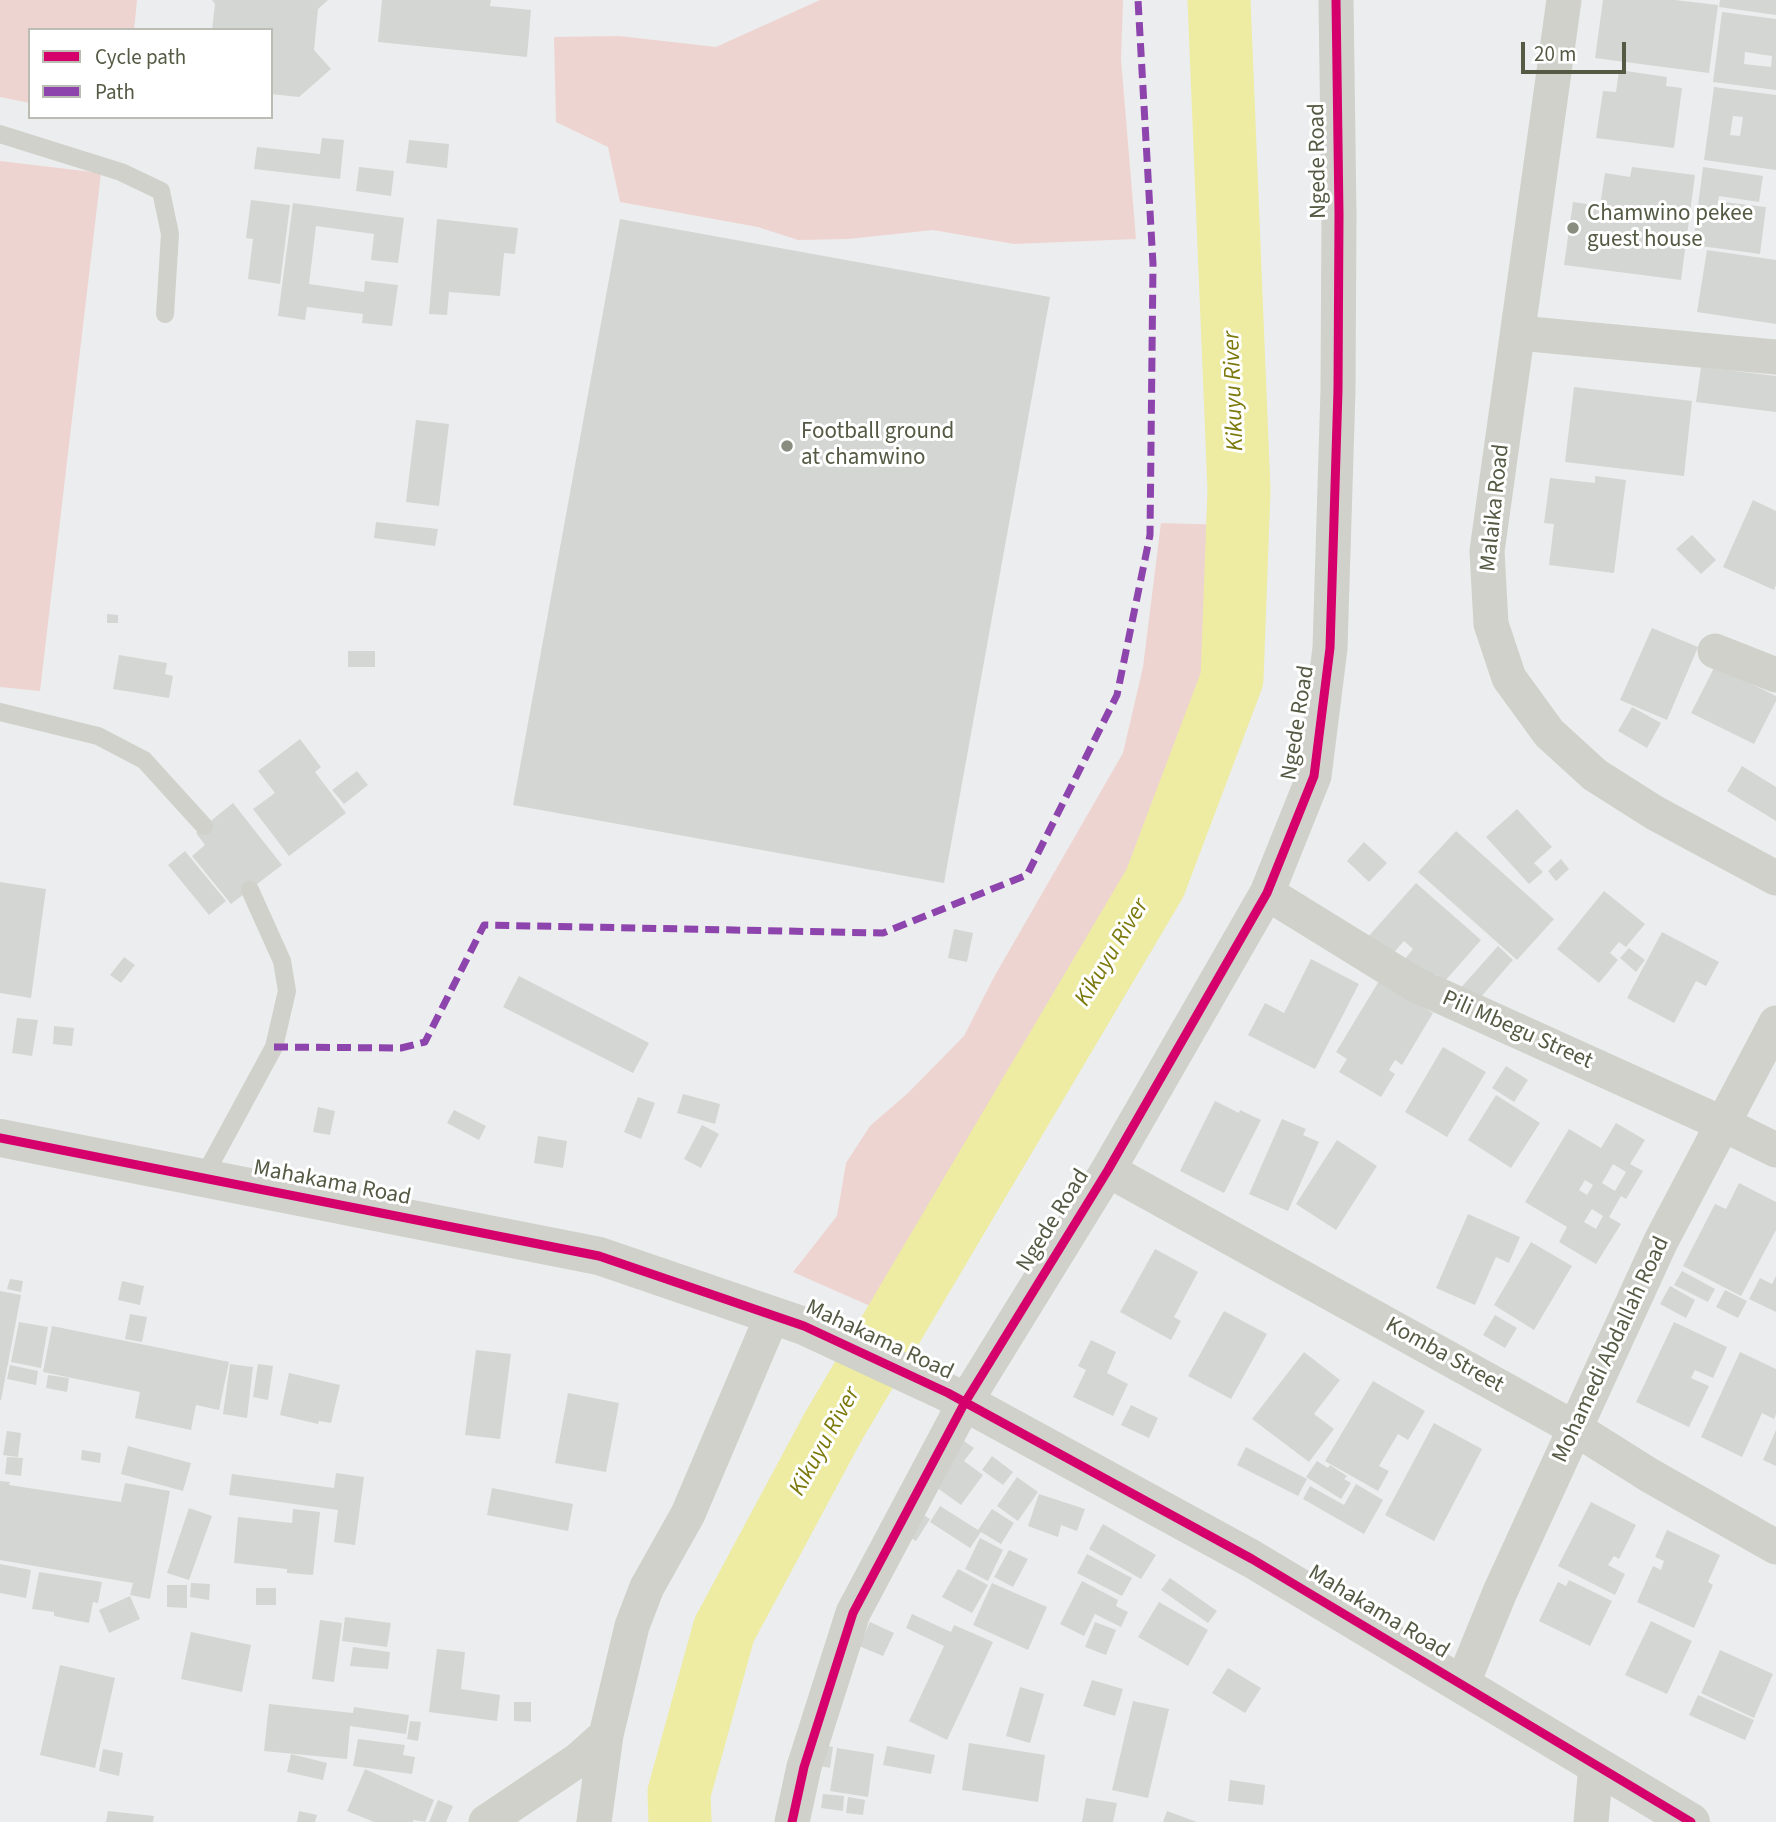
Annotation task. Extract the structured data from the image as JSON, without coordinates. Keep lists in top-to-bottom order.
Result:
{
  "streets": {
    "street": [
      "Ngede Road",
      "Malaika Road",
      "Pili Mbegu Street",
      "Mahakama Road",
      "Mohamedi Abdallah Road",
      "Komba Street"
    ]
  },
  "crossings": [
    ["Ngede Road", "Pili Mbegu Street"],
    ["Ngede Road", "Mahakama Road"],
    ["Ngede Road", "Komba Street"],
    ["Pili Mbegu Street", "Mohamedi Abdallah Road"],
    ["Mahakama Road", "Mohamedi Abdallah Road"],
    ["Mohamedi Abdallah Road", "Komba Street"]
  ],
  "water": ["Kikuyu River"],
  "places": ["Chamwino pekee guest house", "Football ground at chamwino"],
  "legend": ["Cycle path", "Path"],
  "scale_bar": "20 m"
}
